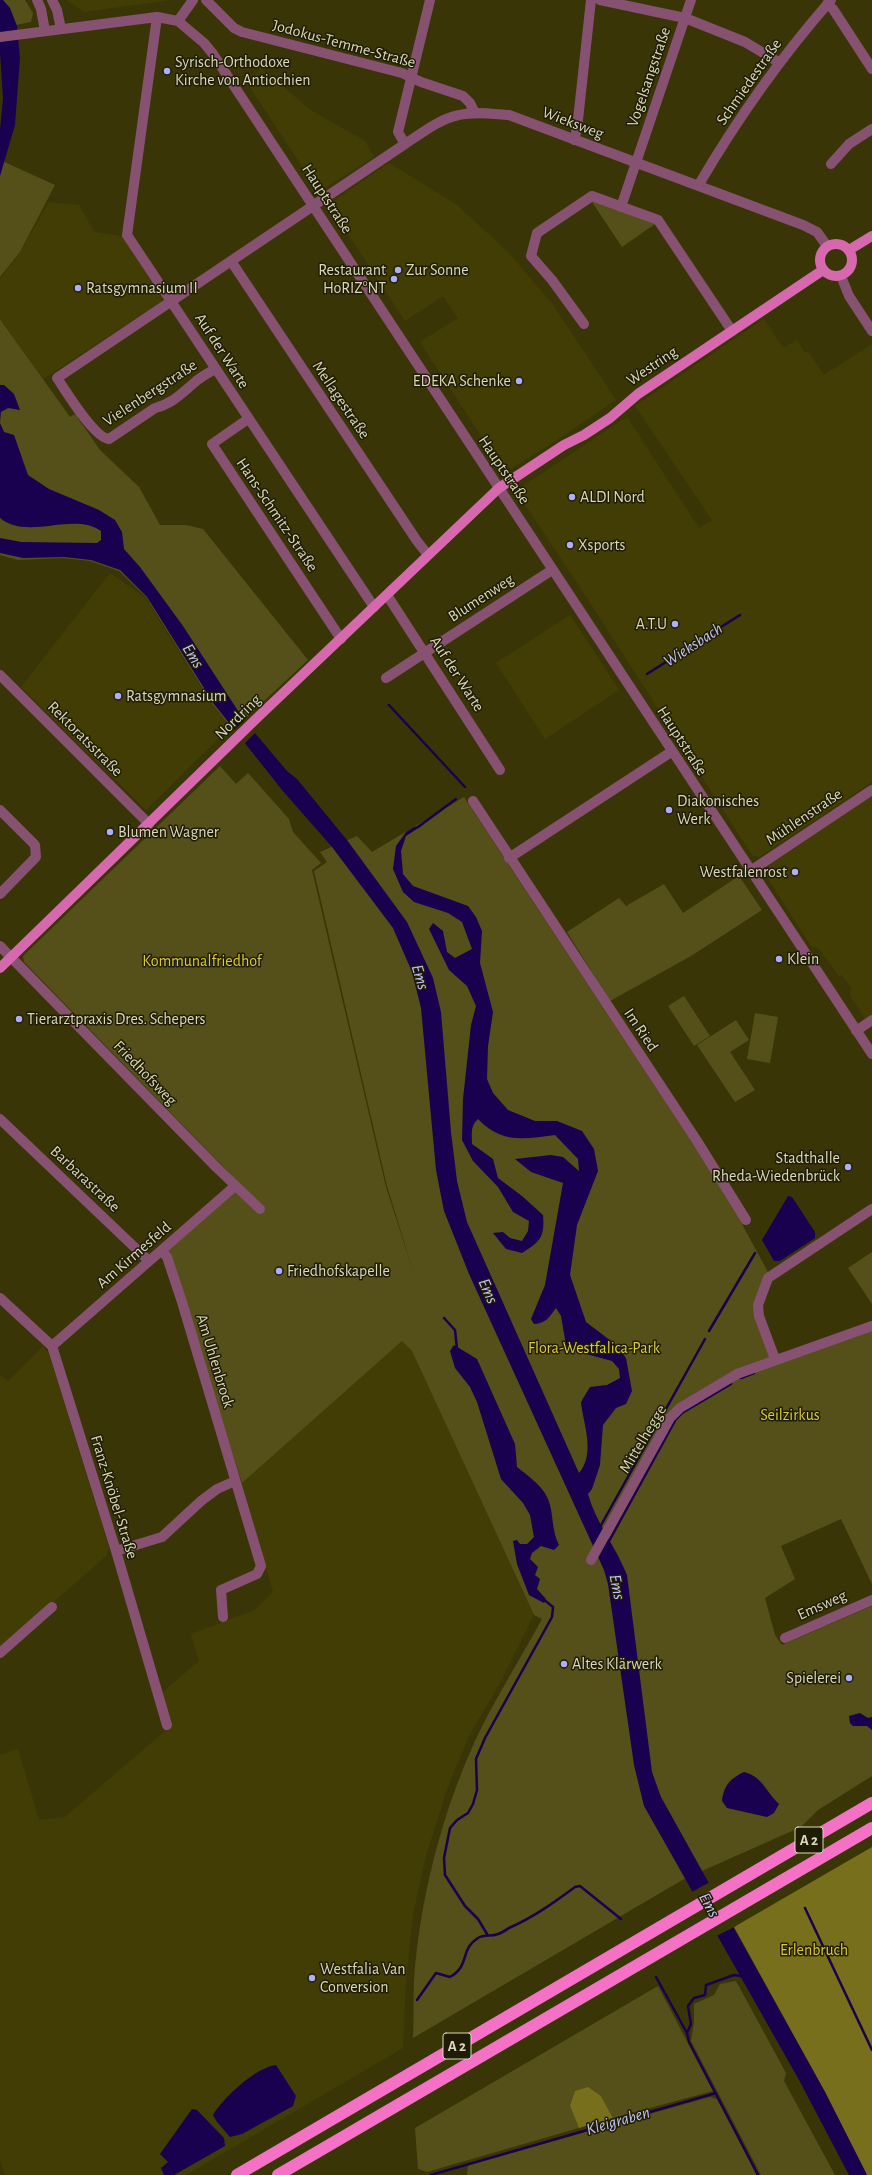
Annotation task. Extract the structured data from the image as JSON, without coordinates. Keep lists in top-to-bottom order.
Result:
{
  "streets": {
    "highway": ["A 2"],
    "main road": ["Westring", "Nordring"],
    "street": [
      "Jodokus-Temme-Straße",
      "Vogelsangstraße",
      "Schmiedestraße",
      "Wieksweg",
      "Hauptstraße",
      "Auf der Warte",
      "Vielenbergstraße",
      "Mellagestraße",
      "Hans-Schmitz-Straße",
      "Blumenweg",
      "Rektoratsstraße",
      "Mühlenstraße",
      "Im Ried",
      "Friedhofsweg",
      "Barbarastraße",
      "Am Kirmesfeld",
      "Am Uhlenbrock",
      "Mittelhegge",
      "Franz-Knöbel-Straße",
      "Emsweg"
    ]
  },
  "crossings": [
    ["Jodokus-Temme-Straße", "Wieksweg"],
    ["Vogelsangstraße", "Wieksweg"],
    ["Schmiedestraße", "Wieksweg"],
    ["Wieksweg", "Hauptstraße"],
    ["Wieksweg", "Auf der Warte"],
    ["Wieksweg", "Westring"],
    ["Wieksweg", "Vielenbergstraße"],
    ["Wieksweg", "Mellagestraße"],
    ["Hauptstraße", "Auf der Warte"],
    ["Hauptstraße", "Westring"],
    ["Hauptstraße", "Blumenweg"],
    ["Hauptstraße", "Nordring"],
    ["Hauptstraße", "Mühlenstraße"],
    ["Auf der Warte", "Vielenbergstraße"],
    ["Auf der Warte", "Hans-Schmitz-Straße"],
    ["Auf der Warte", "Blumenweg"],
    ["Auf der Warte", "Nordring"],
    ["Westring", "Nordring"],
    ["Mellagestraße", "Nordring"],
    ["Hans-Schmitz-Straße", "Nordring"],
    ["Nordring", "Rektoratsstraße"],
    ["Nordring", "Friedhofsweg"],
    ["Friedhofsweg", "Am Kirmesfeld"],
    ["Barbarastraße", "Am Kirmesfeld"],
    ["Am Kirmesfeld", "Am Uhlenbrock"],
    ["Am Kirmesfeld", "Franz-Knöbel-Straße"]
  ],
  "water": ["Wieksbach", "Ems", "Kleigraben"],
  "parks": [
    "Kommunalfriedhof",
    "Flora-Westfalica-Park",
    "Seilzirkus",
    "Erlenbruch"
  ],
  "places": [
    "Syrisch-Orthodoxe Kirche von Antiochien",
    "Zur Sonne",
    "Restaurant HoRIZ°NT",
    "Ratsgymnasium II",
    "EDEKA Schenke",
    "ALDI Nord",
    "Xsports",
    "A.T.U",
    "Ratsgymnasium",
    "Diakonisches Werk",
    "Blumen Wagner",
    "Westfalenrost",
    "Klein",
    "Tierarztpraxis Dres. Schepers",
    "Stadthalle Rheda-Wiedenbrück",
    "Friedhofskapelle",
    "Altes Klärwerk",
    "Spielerei",
    "Westfalia Van Conversion"
  ]
}
